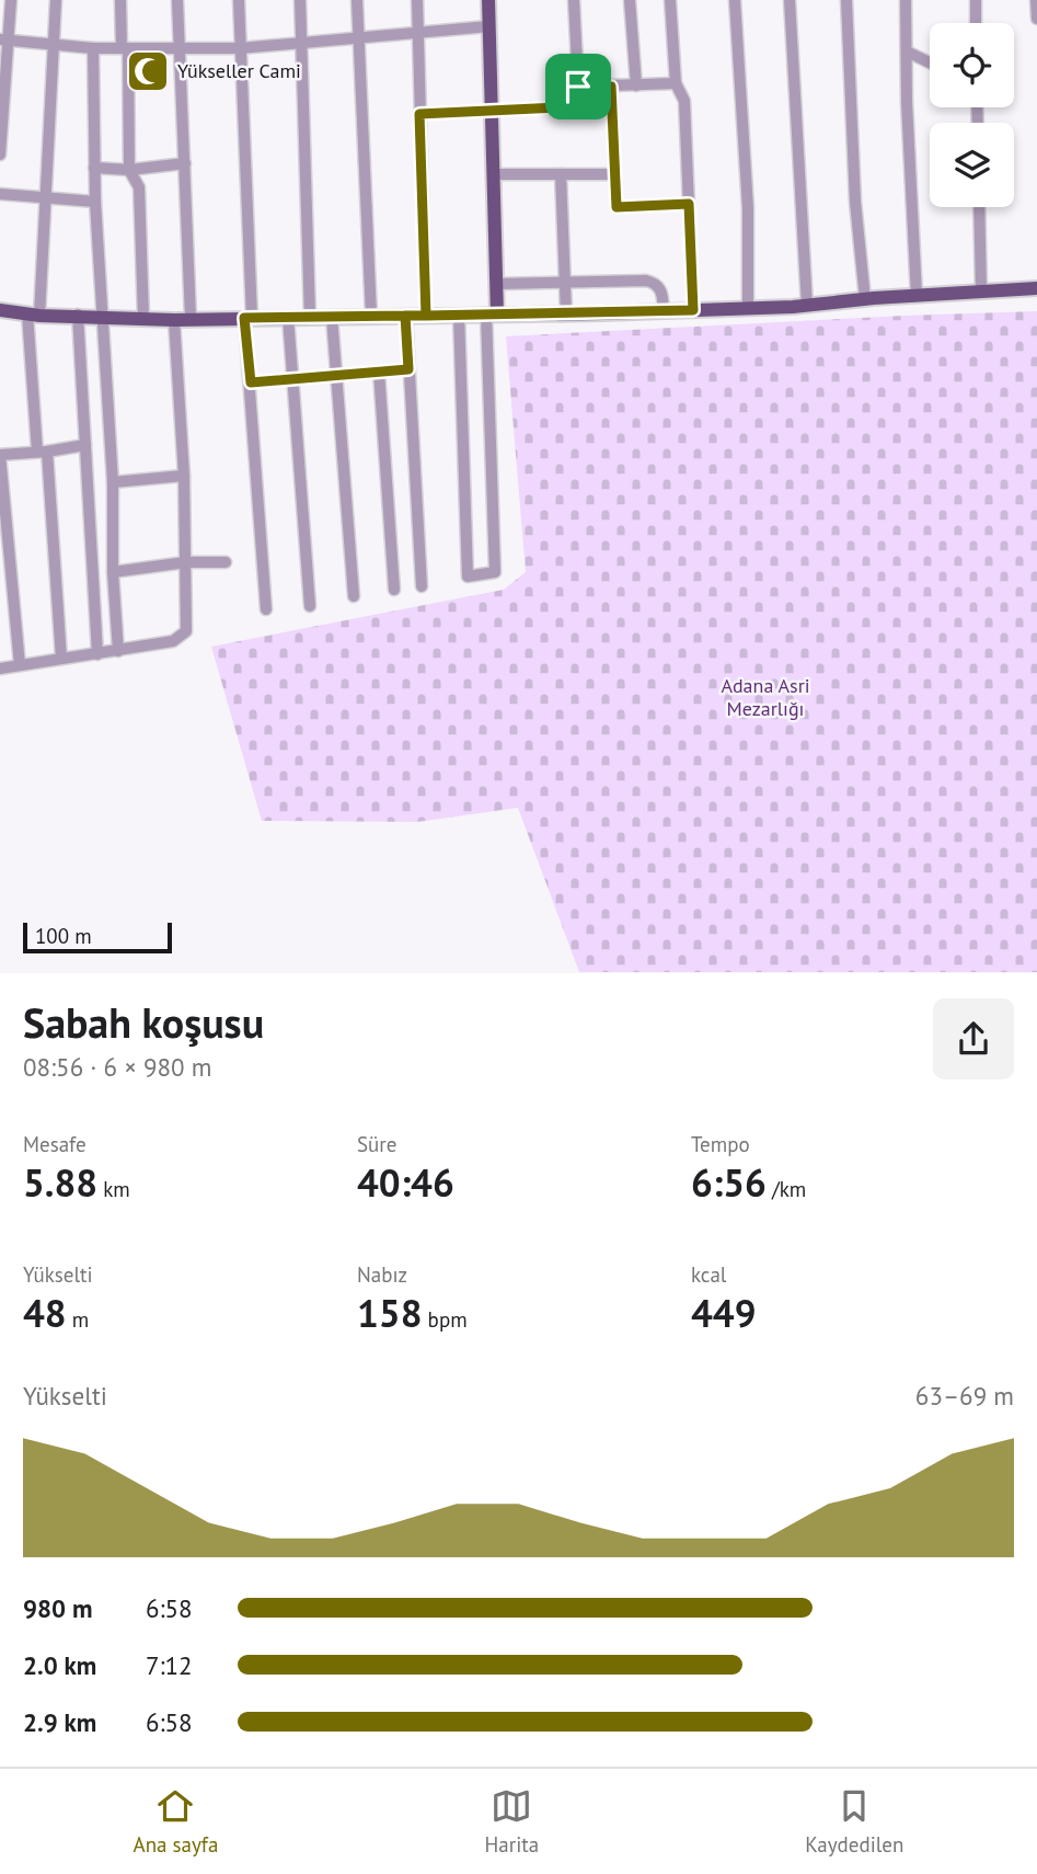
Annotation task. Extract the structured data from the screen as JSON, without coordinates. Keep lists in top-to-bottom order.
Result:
{
  "parks": ["Adana Asri Mezarlığı"],
  "places": {
    "mosque": ["Yükseller Cami"]
  },
  "scale_bar": "100 m",
  "page": {
    "scale": "100 m",
    "heading": ["Sabah koşusu", "08:56 · 6 × 980 m"],
    "stats": [
      ["Mesafe", "5.88 km"],
      ["Süre", "40:46"],
      ["Tempo", "6:56 /km"],
      ["Yükselti", "48 m"],
      ["Nabız", "158 bpm"],
      ["kcal", "449"]
    ],
    "chart": ["Yükselti", "63–69 m"],
    "list": [
      {
        "name": "980 m",
        "note": "6:58"
      },
      {
        "name": "2.0 km",
        "note": "7:12"
      },
      {
        "name": "2.9 km",
        "note": "6:58"
      }
    ],
    "tabs": ["Ana sayfa", "Harita", "Kaydedilen"]
  }
}
